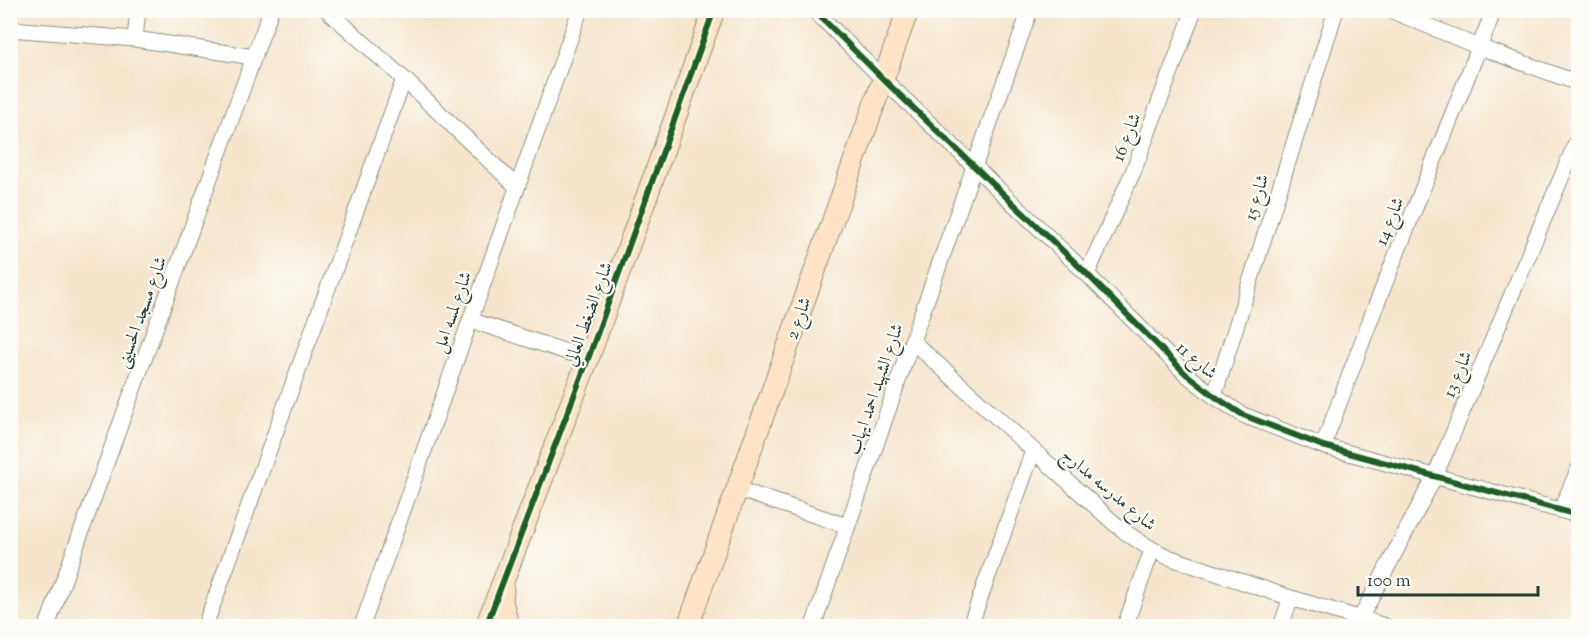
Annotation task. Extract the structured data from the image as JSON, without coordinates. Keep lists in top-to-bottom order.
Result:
{
  "streets": {
    "street": [
      "شارع 16",
      "شارع 15",
      "شارع 14",
      "شارع مسجد الحسينى",
      "شارع لمسه امل",
      "شارع الضغط العالي",
      "شارع 2",
      "شارع 11",
      "شارع 13",
      "شارع الشهيد احمد ايهاب",
      "شارع مدرسه مدارج"
    ]
  },
  "crossings": [
    ["شارع 16", "شارع 11"],
    ["شارع 15", "شارع 11"],
    ["شارع 14", "شارع 11"],
    ["شارع 2", "شارع 11"],
    ["شارع 11", "شارع 13"],
    ["شارع 11", "شارع الشهيد احمد ايهاب"],
    ["شارع 13", "شارع مدرسه مدارج"],
    ["شارع الشهيد احمد ايهاب", "شارع مدرسه مدارج"]
  ],
  "scale_bar": "100 m"
}
